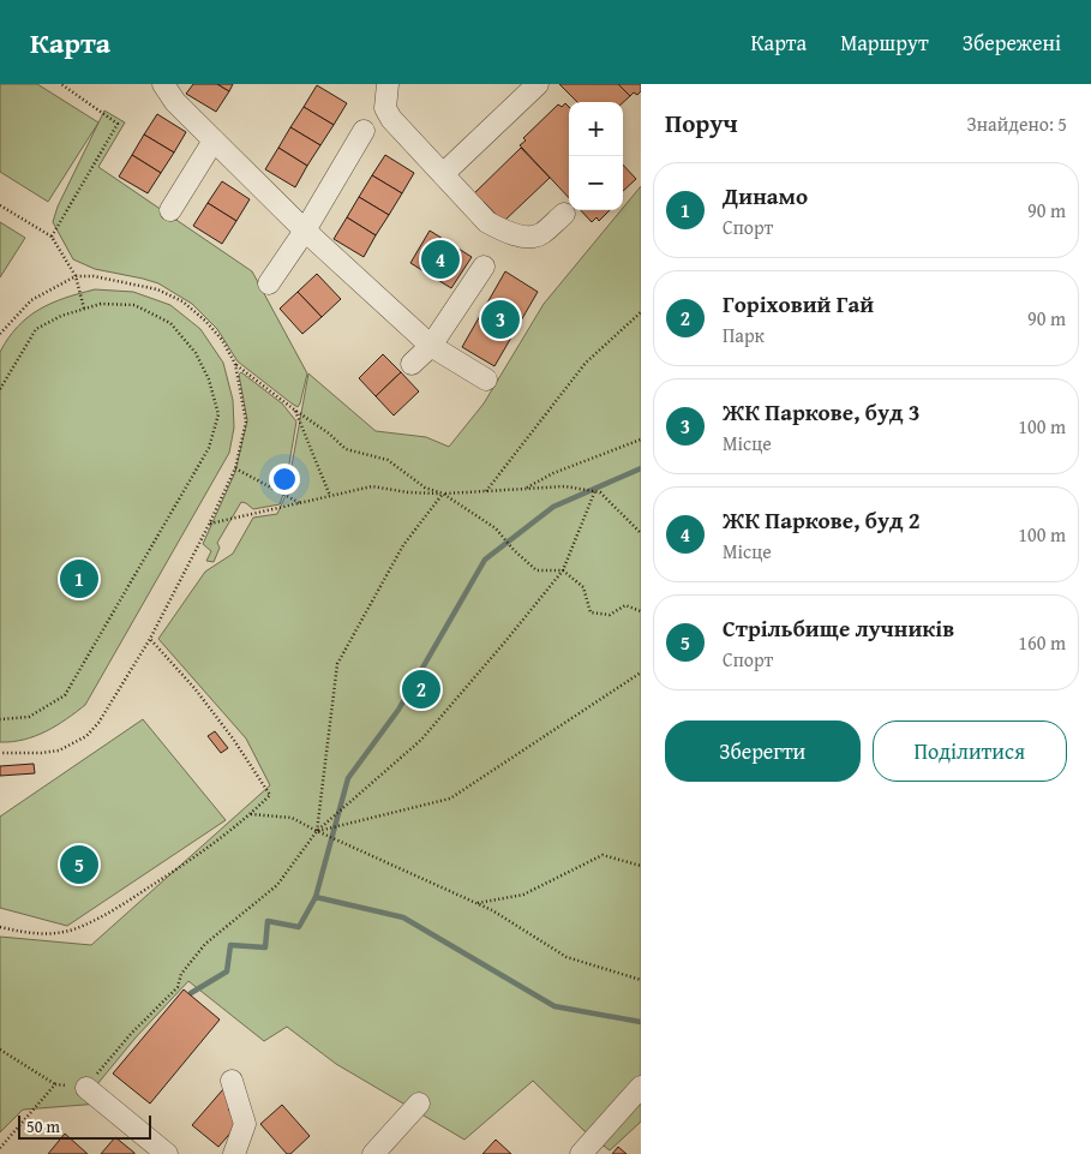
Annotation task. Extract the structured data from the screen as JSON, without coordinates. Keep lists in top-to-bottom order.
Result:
{
  "scale_bar": "50 m",
  "page": {
    "header": "Карта",
    "nav": ["Карта", "Маршрут", "Збережені"],
    "heading": ["Поруч", "Знайдено: 5"],
    "map_buttons": ["+", "−"],
    "list": [
      {
        "mark": "1",
        "name": "Динамо",
        "note": "Спорт",
        "value": "90 m"
      },
      {
        "mark": "2",
        "name": "Горіховий Гай",
        "note": "Парк",
        "value": "90 m"
      },
      {
        "mark": "3",
        "name": "ЖК Паркове, буд 3",
        "note": "Місце",
        "value": "100 m"
      },
      {
        "mark": "4",
        "name": "ЖК Паркове, буд 2",
        "note": "Місце",
        "value": "100 m"
      },
      {
        "mark": "5",
        "name": "Стрільбище лучників",
        "note": "Спорт",
        "value": "160 m"
      }
    ],
    "pins": [
      "4",
      "3",
      "1",
      "2",
      "5"
    ],
    "buttons": ["Зберегти", "Поділитися"],
    "scale": "50 m"
  }
}
